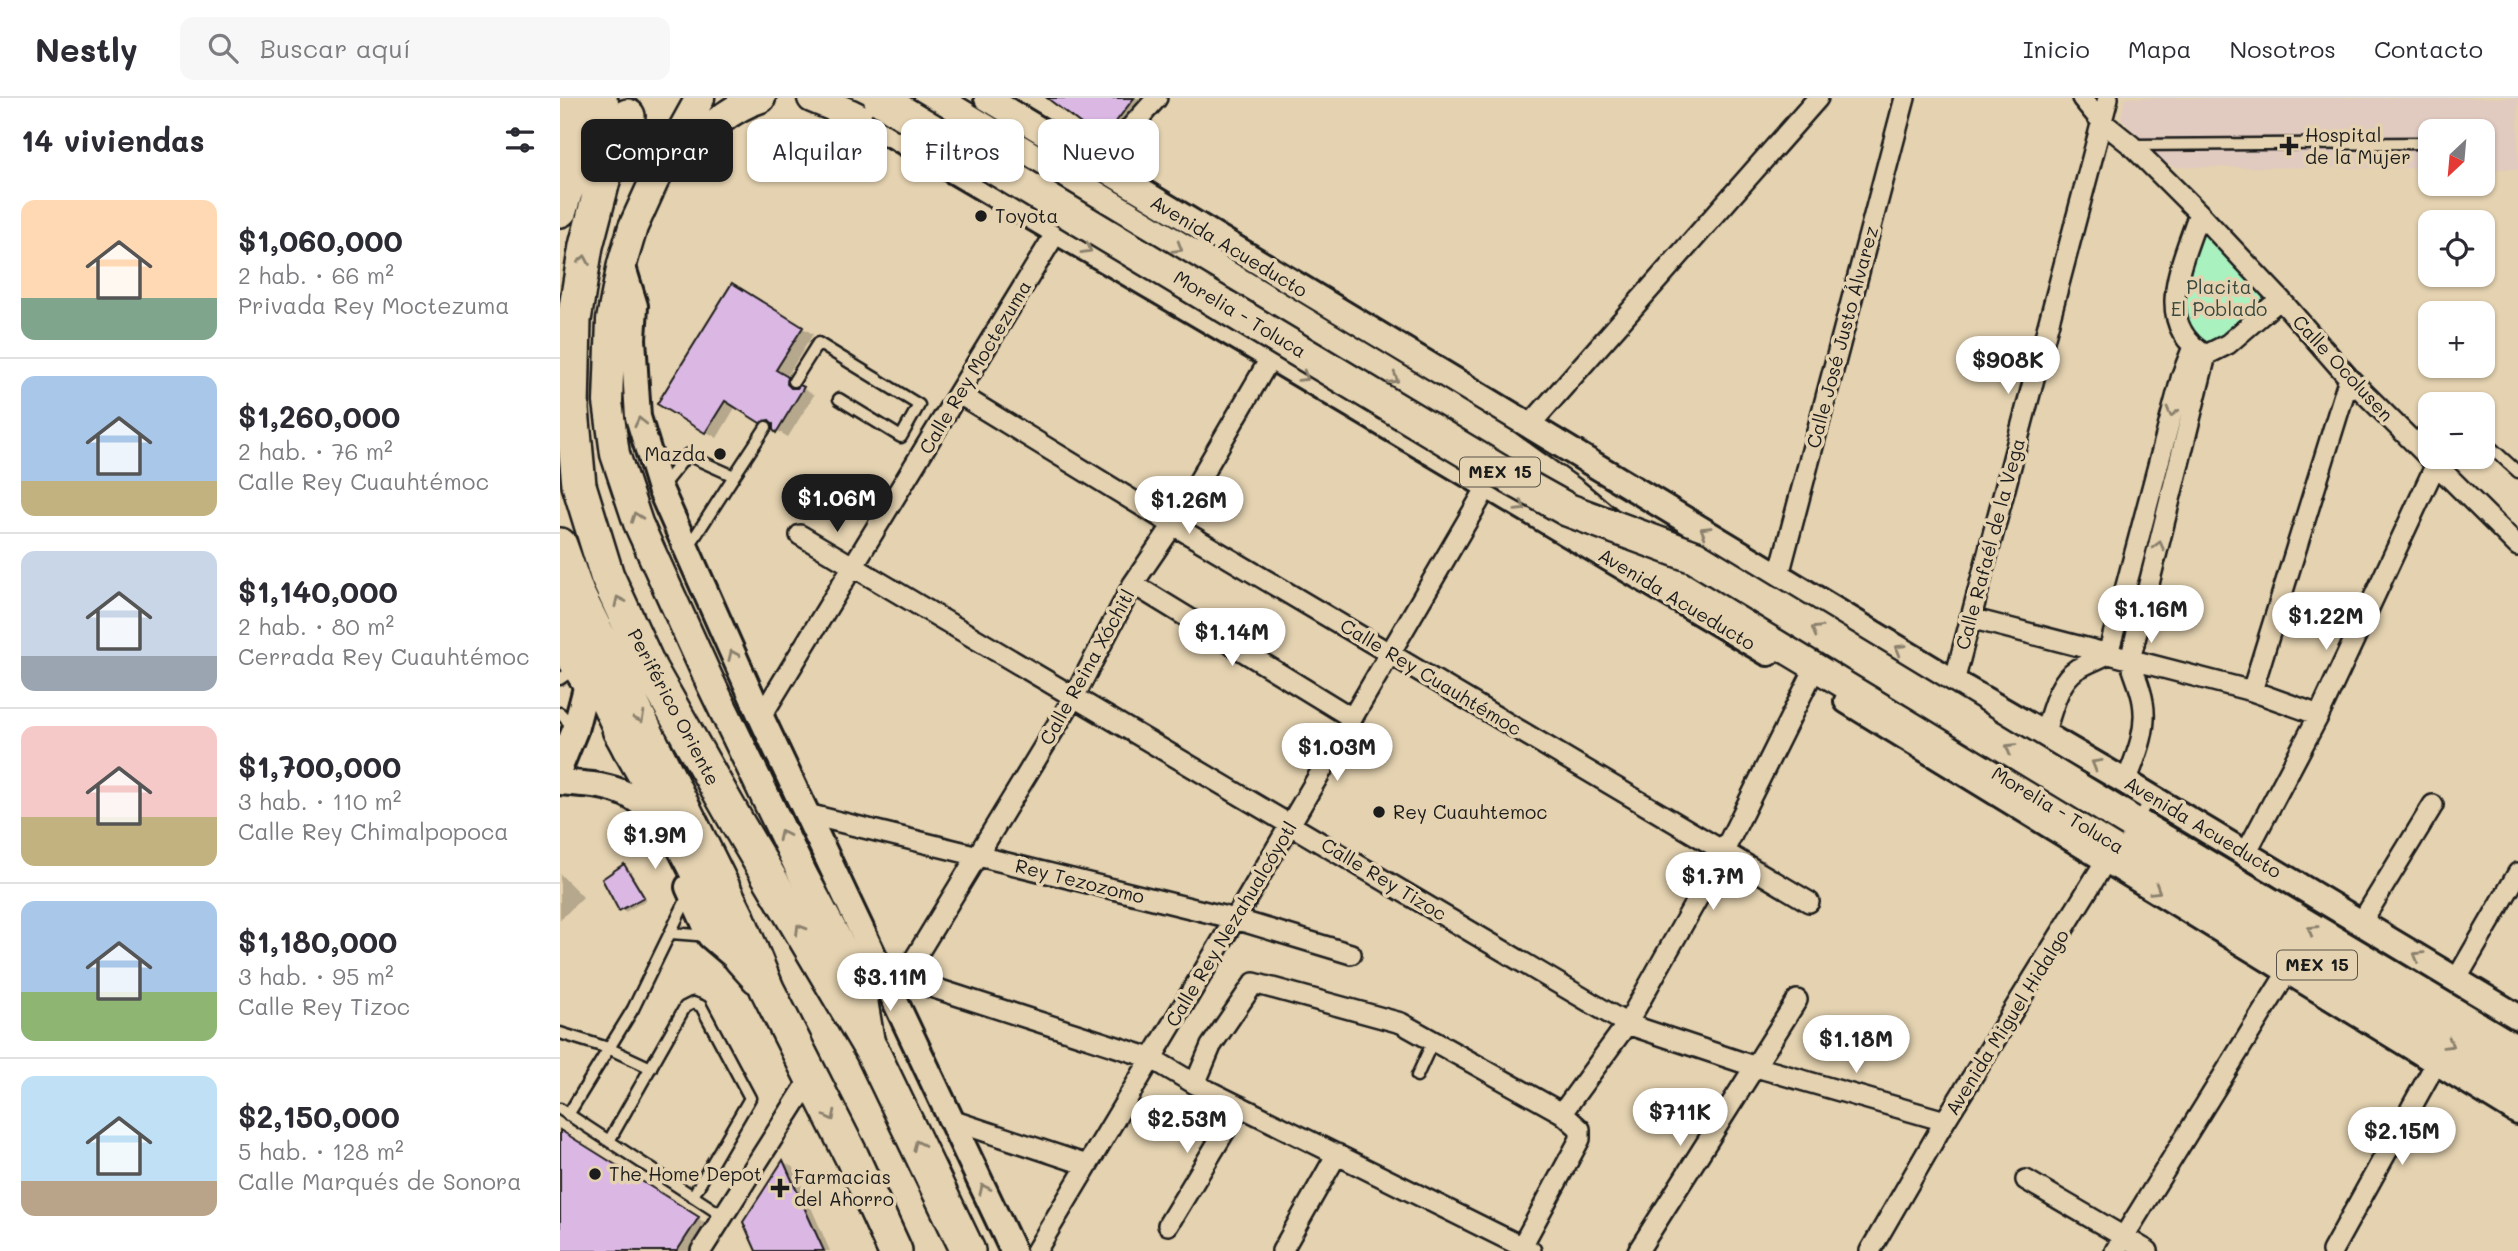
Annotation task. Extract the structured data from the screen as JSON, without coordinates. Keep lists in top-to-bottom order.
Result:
{
  "streets": {
    "highway": ["Periférico Oriente"],
    "main road": ["Morelia - Toluca", "MEX 15"],
    "street": [
      "Avenida Acueducto",
      "Calle José Justo Álvarez",
      "Calle Rey Moctezuma",
      "Calle Ocolusen",
      "Calle Rafaél de la Vega",
      "Calle Reina Xóchitl",
      "Calle Rey Cuauhtémoc",
      "Calle Rey Tizoc",
      "Rey Tezozomo",
      "Calle Rey Nezahualcóyotl",
      "Avenida Miguel Hidalgo"
    ]
  },
  "crossings": [
    ["Avenida Acueducto", "Morelia - Toluca"],
    ["Avenida Acueducto", "Calle José Justo Álvarez"],
    ["Avenida Acueducto", "Calle Rey Moctezuma"],
    ["Avenida Acueducto", "Calle Rafaél de la Vega"],
    ["Avenida Acueducto", "Calle Reina Xóchitl"],
    ["Avenida Acueducto", "Calle Rey Nezahualcóyotl"],
    ["Avenida Acueducto", "Avenida Miguel Hidalgo"],
    ["Morelia - Toluca", "Avenida Miguel Hidalgo"],
    ["Calle Rey Moctezuma", "Calle Rey Cuauhtémoc"],
    ["Calle Rey Moctezuma", "Calle Rey Tizoc"],
    ["Calle Ocolusen", "Calle Rafaél de la Vega"],
    ["Calle Reina Xóchitl", "Calle Rey Cuauhtémoc"],
    ["Calle Reina Xóchitl", "Calle Rey Tizoc"],
    ["Calle Reina Xóchitl", "Rey Tezozomo"],
    ["Calle Rey Cuauhtémoc", "Calle Rey Nezahualcóyotl"],
    ["Calle Rey Tizoc", "Calle Rey Nezahualcóyotl"],
    ["Calle Rey Tizoc", "Avenida Miguel Hidalgo"],
    ["Rey Tezozomo", "Calle Rey Nezahualcóyotl"]
  ],
  "parks": ["Placita El Poblado"],
  "places": {
    "health": ["Hospital de la Mujer", "Farmacias del Ahorro"],
    "other": [
      "Toyota",
      "Mazda",
      "Rey Cuauhtemoc",
      "The Home Depot"
    ]
  },
  "north": "bottom left",
  "page": {
    "header": "Nestly",
    "search": "Buscar aquí",
    "nav": [
      "Inicio",
      "Mapa",
      "Nosotros",
      "Contacto"
    ],
    "heading": "14 viviendas",
    "map_buttons": ["+", "−"],
    "chip": [
      "Comprar",
      "Alquilar",
      "Filtros",
      "Nuevo"
    ],
    "list": [
      {
        "name": "$1,060,000",
        "note": "2 hab. · 66 m² · Privada Rey Moctezuma"
      },
      {
        "name": "$1,260,000",
        "note": "2 hab. · 76 m² · Calle Rey Cuauhtémoc"
      },
      {
        "name": "$1,140,000",
        "note": "2 hab. · 80 m² · Cerrada Rey Cuauhtémoc"
      },
      {
        "name": "$1,700,000",
        "note": "3 hab. · 110 m² · Calle Rey Chimalpopoca"
      },
      {
        "name": "$1,180,000",
        "note": "3 hab. · 95 m² · Calle Rey Tizoc"
      },
      {
        "name": "$2,150,000",
        "note": "5 hab. · 128 m² · Calle Marqués de Sonora"
      }
    ],
    "price": [
      "$908K",
      "$1.06M",
      "$1.26M",
      "$1.16M",
      "$1.22M",
      "$1.14M",
      "$1.03M",
      "$1.9M",
      "$1.7M",
      "$3.11M",
      "$1.18M",
      "$711K",
      "$2.53M",
      "$2.15M"
    ]
  }
}
